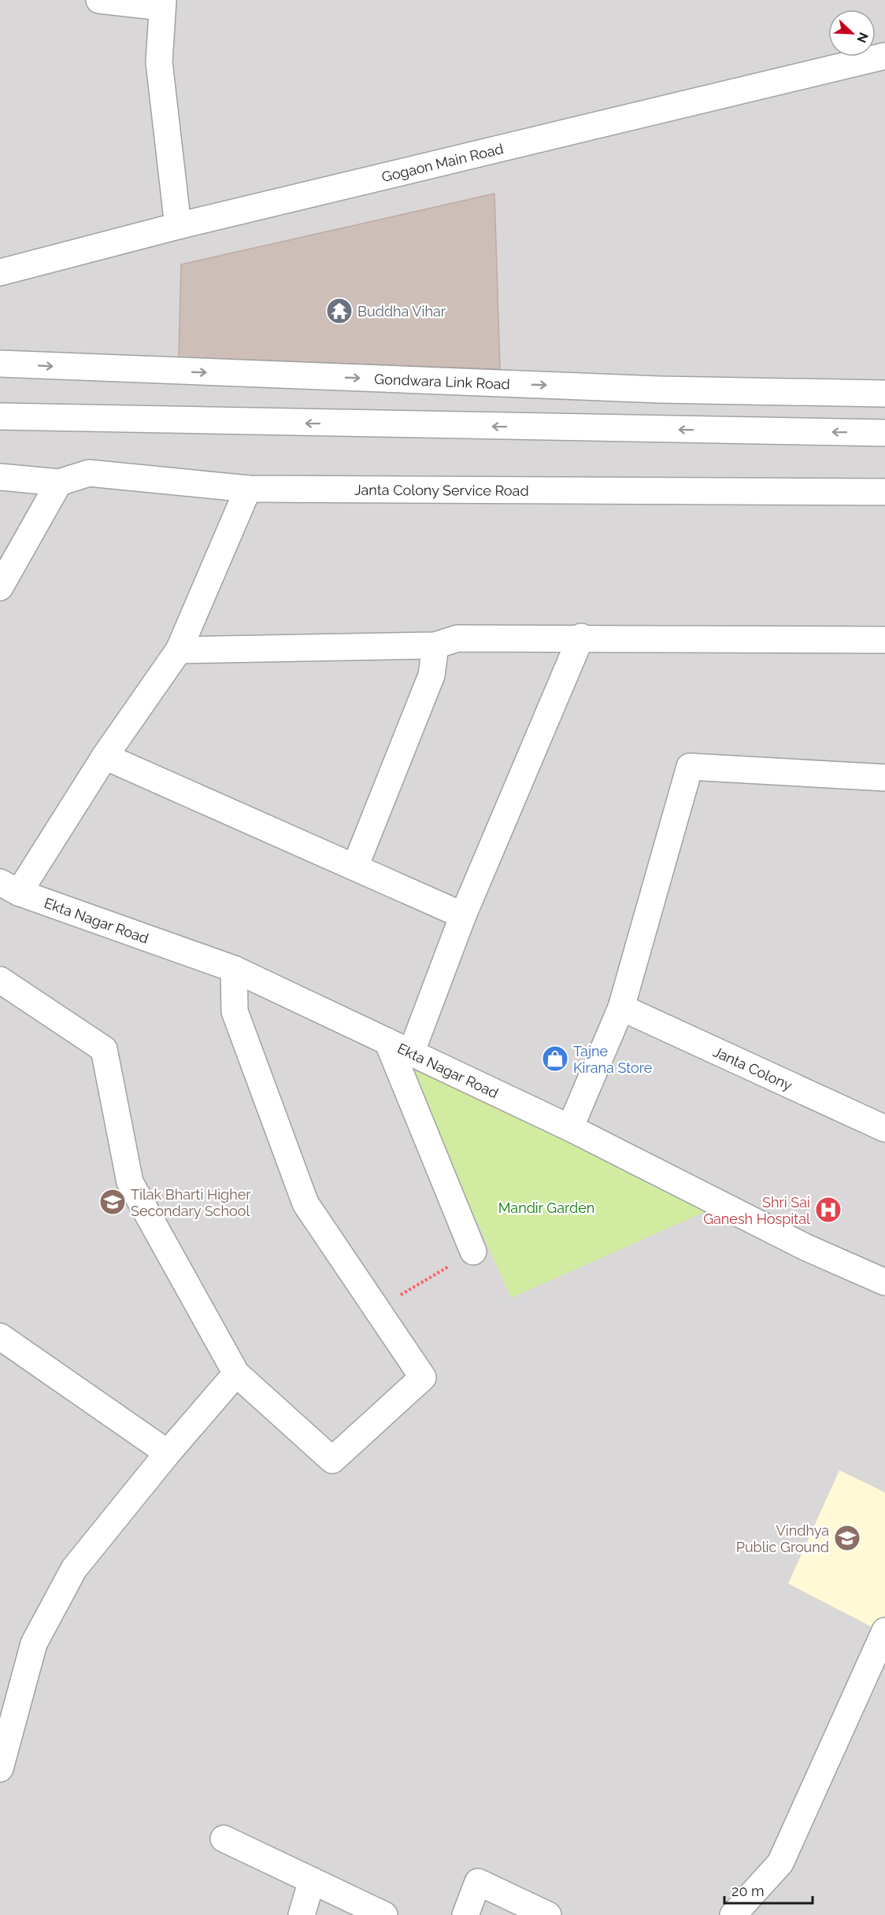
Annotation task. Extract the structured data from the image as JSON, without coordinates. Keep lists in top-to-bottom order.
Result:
{
  "streets": {
    "street": [
      "Gogaon Main Road",
      "Gondwara Link Road",
      "Janta Colony Service Road",
      "Ekta Nagar Road",
      "Janta Colony"
    ]
  },
  "parks": ["Mandir Garden"],
  "places": {
    "temple": ["Buddha Vihar"],
    "shop": ["Tajne Kirana Store"],
    "school or university": ["Tilak Bharti Higher Secondary School", "Vindhya Public Ground"],
    "hospital": ["Shri Sai Ganesh Hospital"]
  },
  "scale_bar": "20 m",
  "north": "bottom right"
}
